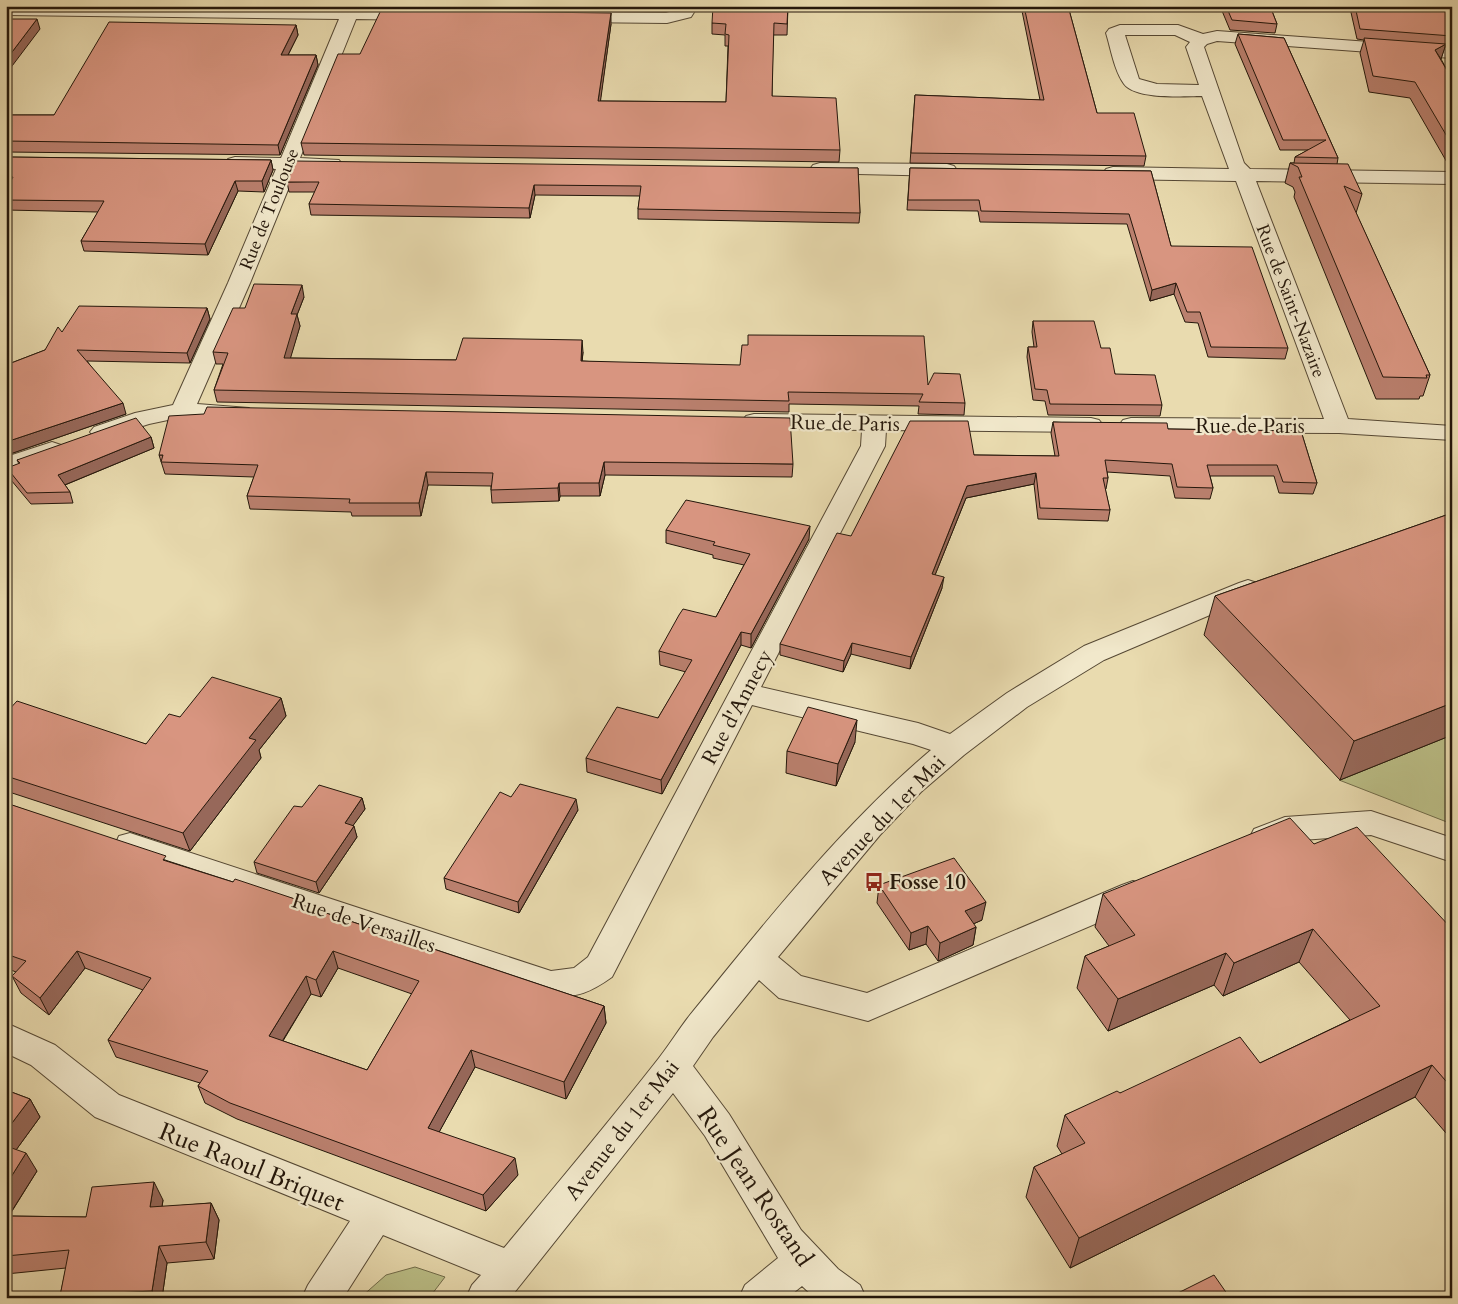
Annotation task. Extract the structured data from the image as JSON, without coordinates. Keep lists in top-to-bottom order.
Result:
{
  "streets": {
    "street": [
      "Rue de Toulouse",
      "Rue de Saint-Nazaire",
      "Rue de Paris",
      "Rue d'Annecy",
      "Avenue du 1er Mai",
      "Rue de Versailles",
      "Rue Raoul Briquet",
      "Rue Jean Rostand"
    ]
  },
  "crossings": [
    ["Rue de Saint-Nazaire", "Rue de Paris"],
    ["Rue de Paris", "Rue d'Annecy"],
    ["Rue d'Annecy", "Rue de Versailles"],
    ["Avenue du 1er Mai", "Rue Raoul Briquet"],
    ["Avenue du 1er Mai", "Rue Jean Rostand"]
  ],
  "places": {
    "bus stop": ["Fosse 10"]
  }
}
